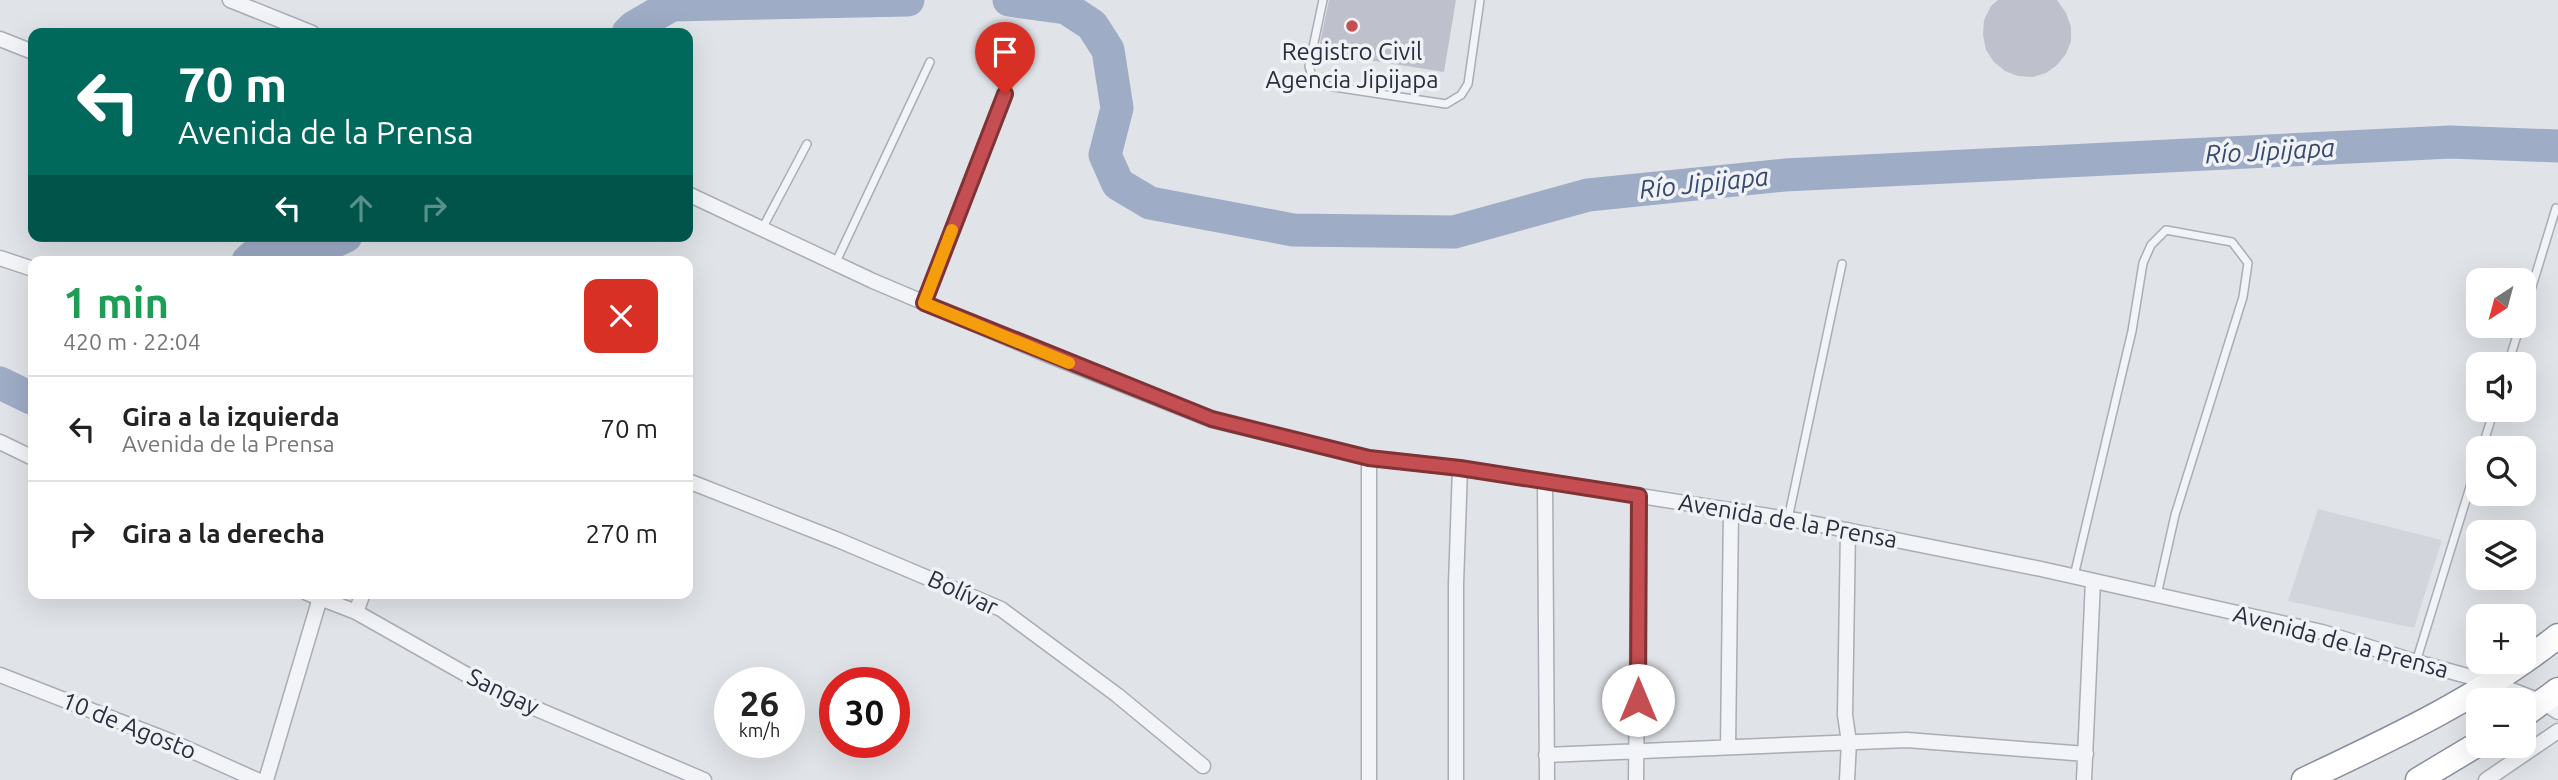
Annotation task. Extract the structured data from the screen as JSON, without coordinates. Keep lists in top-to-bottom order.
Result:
{
  "streets": {
    "street": [
      "Avenida de la Prensa",
      "Bolívar",
      "Sangay",
      "10 de Agosto"
    ]
  },
  "water": ["Río Jipijapa"],
  "places": ["Registro Civil Agencia Jipijapa"],
  "north": "bottom left",
  "page": {
    "turn": ["70 m", "Avenida de la Prensa"],
    "heading": ["1 min", "420 m · 22:04"],
    "map_buttons": ["+", "−"],
    "list": [
      {
        "name": "Gira a la izquierda",
        "note": "Avenida de la Prensa",
        "value": "70 m"
      },
      {
        "name": "Gira a la derecha",
        "value": "270 m"
      }
    ],
    "speed": "26 km/h",
    "limit": "30"
  }
}
